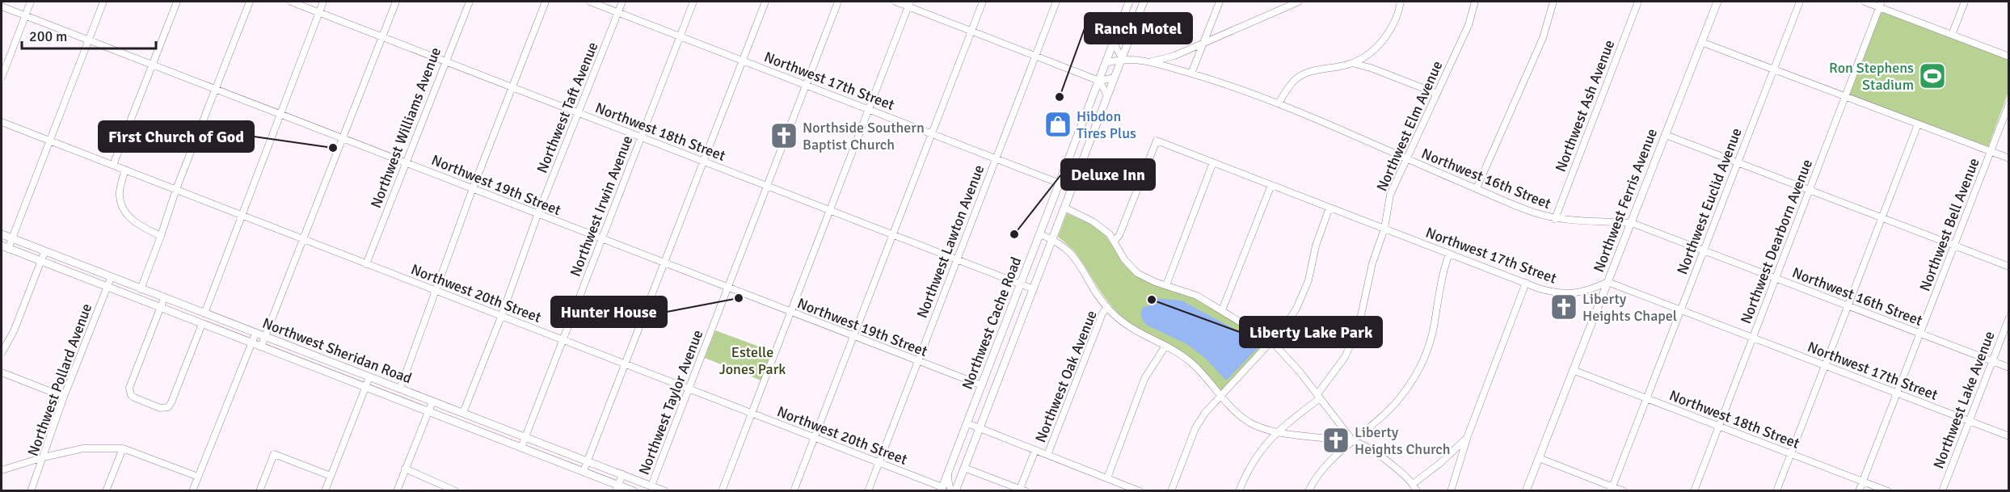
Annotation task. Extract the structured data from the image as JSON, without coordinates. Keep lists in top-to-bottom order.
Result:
{
  "streets": {
    "main road": ["Northwest Ferris Avenue", "Northwest Cache Road", "Northwest Sheridan Road"],
    "street": [
      "Northwest 17th Street",
      "Northwest Ash Avenue",
      "Northwest Taft Avenue",
      "Northwest Elm Avenue",
      "Northwest Williams Avenue",
      "Northwest 18th Street",
      "Northwest 16th Street",
      "Northwest 19th Street",
      "Northwest Euclid Avenue",
      "Northwest Irwin Avenue",
      "Northwest Bell Avenue",
      "Northwest Lawton Avenue",
      "Northwest Dearborn Avenue",
      "Northwest 20th Street",
      "Northwest Oak Avenue",
      "Northwest Pollard Avenue",
      "Northwest Lake Avenue",
      "Northwest Taylor Avenue"
    ]
  },
  "crossings": [
    ["Northwest 17th Street", "Northwest Taft Avenue"],
    ["Northwest 17th Street", "Northwest Elm Avenue"],
    ["Northwest 17th Street", "Northwest Ferris Avenue"],
    ["Northwest 17th Street", "Northwest Euclid Avenue"],
    ["Northwest 17th Street", "Northwest Irwin Avenue"],
    ["Northwest 17th Street", "Northwest Bell Avenue"],
    ["Northwest 17th Street", "Northwest Lawton Avenue"],
    ["Northwest 17th Street", "Northwest Dearborn Avenue"],
    ["Northwest 17th Street", "Northwest Cache Road"],
    ["Northwest 17th Street", "Northwest Lake Avenue"],
    ["Northwest 17th Street", "Northwest Taylor Avenue"],
    ["Northwest Ash Avenue", "Northwest 16th Street"],
    ["Northwest Taft Avenue", "Northwest 18th Street"],
    ["Northwest Taft Avenue", "Northwest 19th Street"],
    ["Northwest Taft Avenue", "Northwest 20th Street"],
    ["Northwest Taft Avenue", "Northwest Sheridan Road"],
    ["Northwest Elm Avenue", "Northwest 16th Street"],
    ["Northwest Williams Avenue", "Northwest 18th Street"],
    ["Northwest Williams Avenue", "Northwest 19th Street"],
    ["Northwest Williams Avenue", "Northwest 20th Street"],
    ["Northwest 18th Street", "Northwest Ferris Avenue"],
    ["Northwest 18th Street", "Northwest Euclid Avenue"],
    ["Northwest 18th Street", "Northwest Irwin Avenue"],
    ["Northwest 18th Street", "Northwest Bell Avenue"],
    ["Northwest 18th Street", "Northwest Lawton Avenue"],
    ["Northwest 18th Street", "Northwest Dearborn Avenue"],
    ["Northwest 18th Street", "Northwest Cache Road"],
    ["Northwest 18th Street", "Northwest Taylor Avenue"],
    ["Northwest 16th Street", "Northwest Ferris Avenue"],
    ["Northwest 16th Street", "Northwest Euclid Avenue"],
    ["Northwest 16th Street", "Northwest Bell Avenue"],
    ["Northwest 16th Street", "Northwest Dearborn Avenue"],
    ["Northwest 16th Street", "Northwest Cache Road"],
    ["Northwest 16th Street", "Northwest Lake Avenue"],
    ["Northwest 19th Street", "Northwest Irwin Avenue"],
    ["Northwest 19th Street", "Northwest Lawton Avenue"],
    ["Northwest 19th Street", "Northwest Cache Road"],
    ["Northwest 19th Street", "Northwest Taylor Avenue"],
    ["Northwest Irwin Avenue", "Northwest 20th Street"],
    ["Northwest Irwin Avenue", "Northwest Sheridan Road"],
    ["Northwest Lawton Avenue", "Northwest 20th Street"],
    ["Northwest 20th Street", "Northwest Cache Road"],
    ["Northwest 20th Street", "Northwest Taylor Avenue"],
    ["Northwest Sheridan Road", "Northwest Pollard Avenue"],
    ["Northwest Sheridan Road", "Northwest Taylor Avenue"]
  ],
  "parks": ["Estelle Jones Park"],
  "places": {
    "sports": ["Ron Stephens Stadium"],
    "other": [
      "Ranch Motel",
      "First Church of God",
      "Deluxe Inn",
      "Hunter House",
      "Liberty Lake Park"
    ],
    "shop": ["Hibdon Tires Plus"],
    "church": ["Northside Southern Baptist Church", "Liberty Heights Chapel", "Liberty Heights Church"]
  },
  "scale_bar": "200 m"
}
